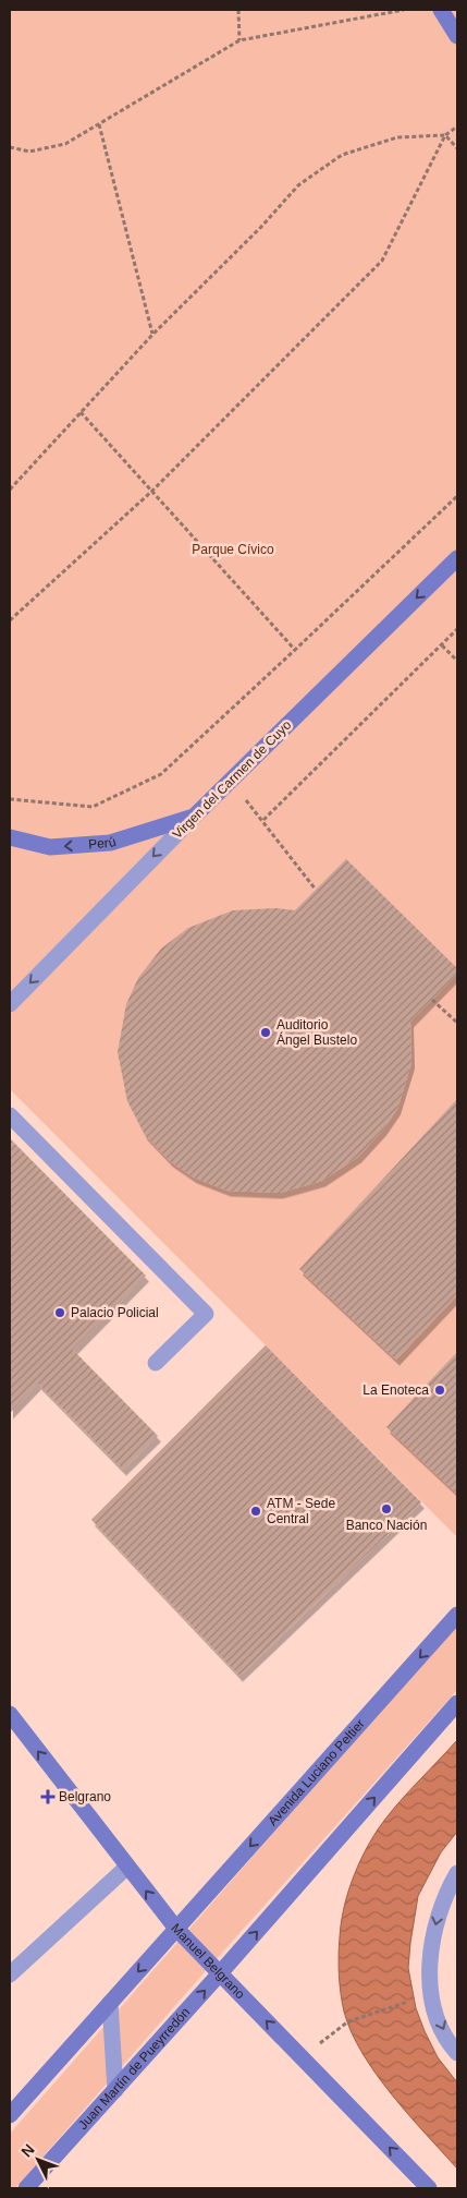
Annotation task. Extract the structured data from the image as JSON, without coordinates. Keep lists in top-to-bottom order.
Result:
{
  "streets": {
    "main road": [
      "Virgen del Carmen de Cuyo",
      "Perú",
      "Avenida Luciano Peltier",
      "Manuel Belgrano",
      "Juan Martín de Pueyrredón"
    ]
  },
  "crossings": [
    ["Virgen del Carmen de Cuyo", "Perú"],
    ["Avenida Luciano Peltier", "Manuel Belgrano"],
    ["Manuel Belgrano", "Juan Martín de Pueyrredón"]
  ],
  "one_way": ["Virgen del Carmen de Cuyo", "Perú", "Manuel Belgrano"],
  "parks": ["Parque Cívico"],
  "places": {
    "other": [
      "Auditorio Ángel Bustelo",
      "Palacio Policial",
      "La Enoteca",
      "Banco Nación",
      "ATM - Sede Central"
    ],
    "health": ["Belgrano"]
  },
  "north": "top left"
}
